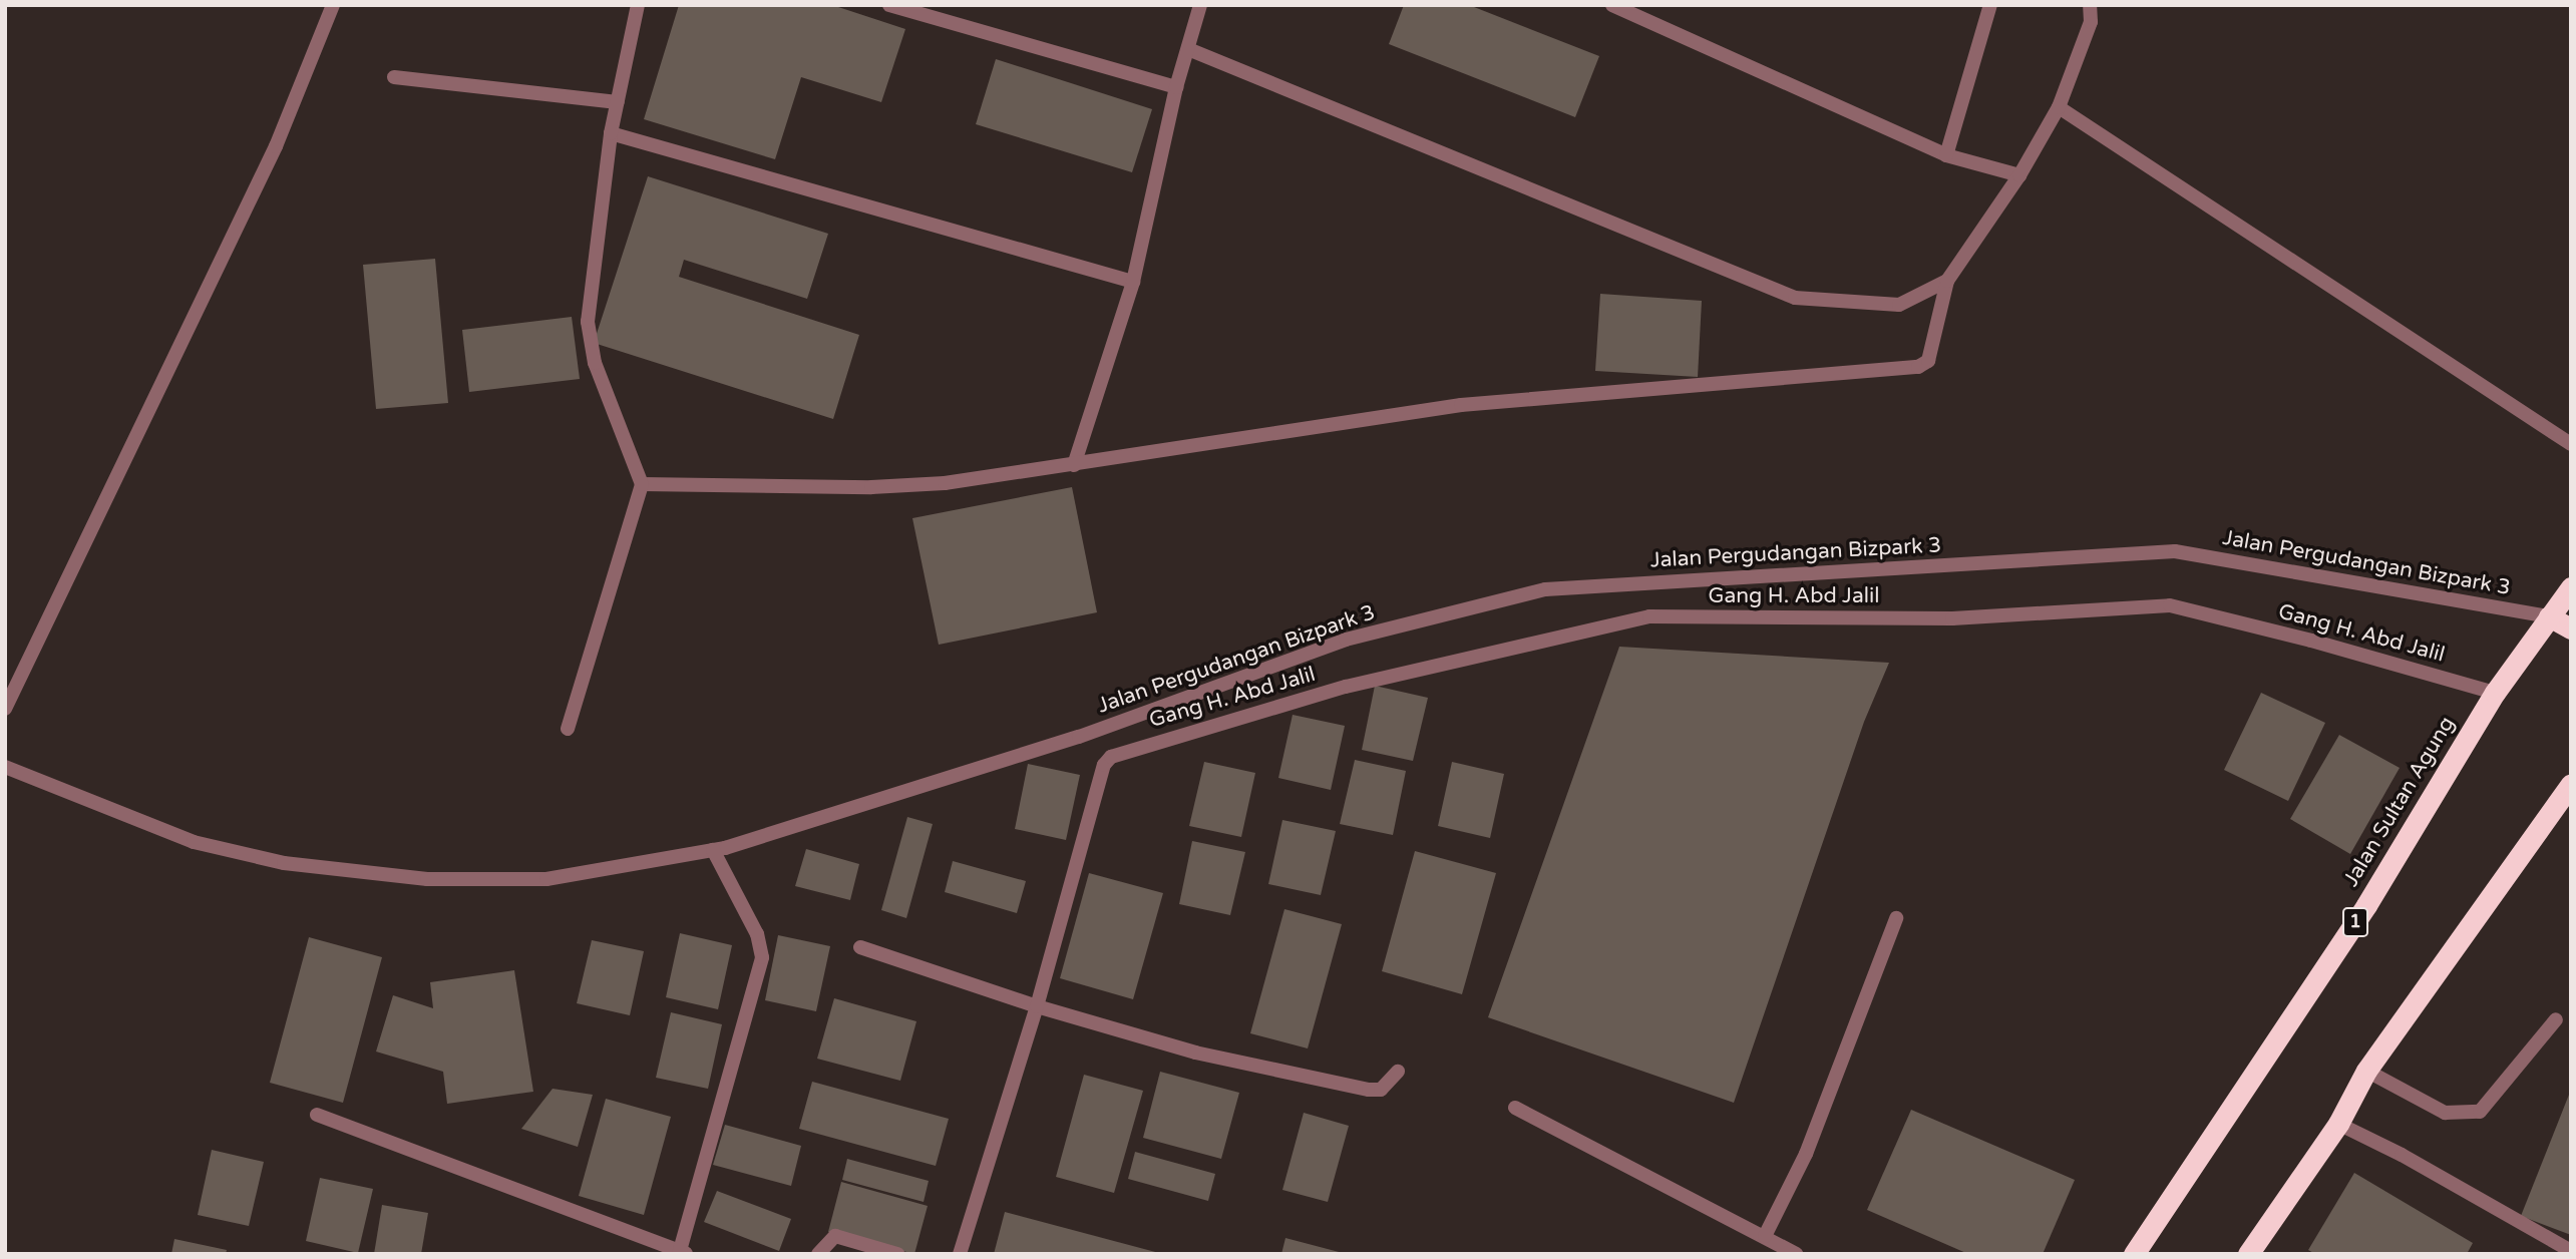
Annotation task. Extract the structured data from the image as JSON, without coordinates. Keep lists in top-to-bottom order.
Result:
{
  "streets": {
    "highway": ["Jalan Sultan Agung", "1"],
    "street": ["Jalan Pergudangan Bizpark 3", "Gang H. Abd Jalil"]
  },
  "crossings": [
    ["Jalan Pergudangan Bizpark 3", "Jalan Sultan Agung"],
    ["Gang H. Abd Jalil", "Jalan Sultan Agung"]
  ]
}
